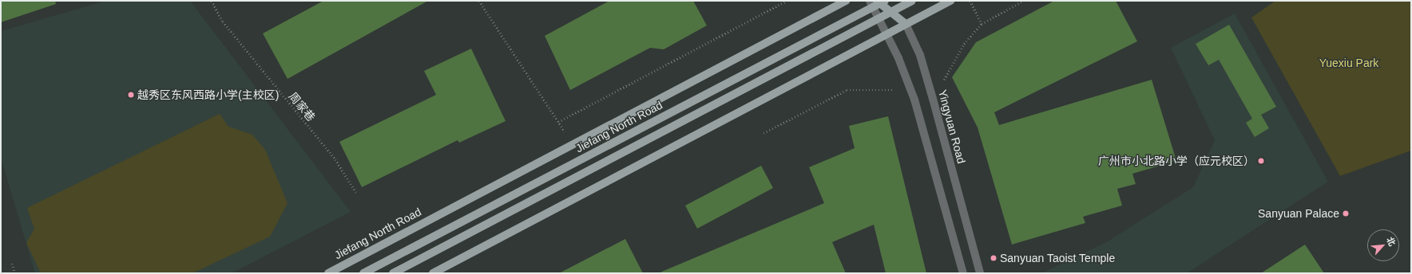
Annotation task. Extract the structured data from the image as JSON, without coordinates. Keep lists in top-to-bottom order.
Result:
{
  "streets": {
    "main road": ["Jiefang North Road", "Yingyuan Road"],
    "path": ["周家巷"]
  },
  "parks": ["Yuexiu Park"],
  "places": [
    "越秀区东风西路小学(主校区)",
    "广州市小北路小学（应元校区）",
    "Sanyuan Palace",
    "Sanyuan Taoist Temple"
  ],
  "north": "top right"
}
